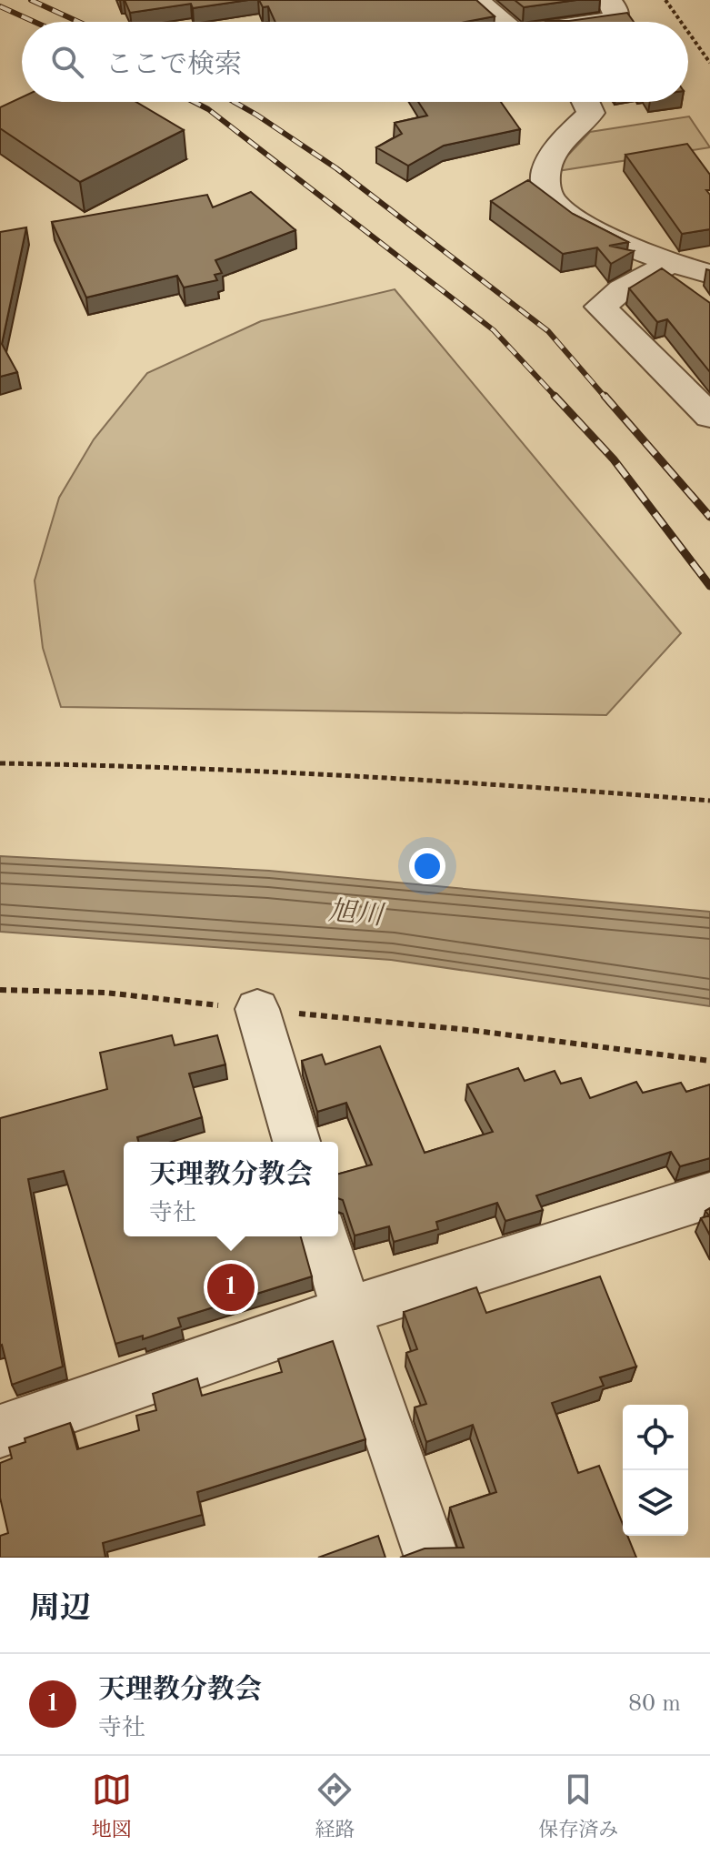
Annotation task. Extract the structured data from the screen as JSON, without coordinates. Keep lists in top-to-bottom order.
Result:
{
  "water": ["旭川"],
  "page": {
    "search": "ここで検索",
    "popup": ["天理教分教会", "寺社"],
    "pins": "1",
    "heading": "周辺",
    "list": [
      {
        "mark": "1",
        "name": "天理教分教会",
        "note": "寺社",
        "value": "80 m"
      }
    ],
    "nav": ["地図", "経路", "保存済み"]
  }
}
